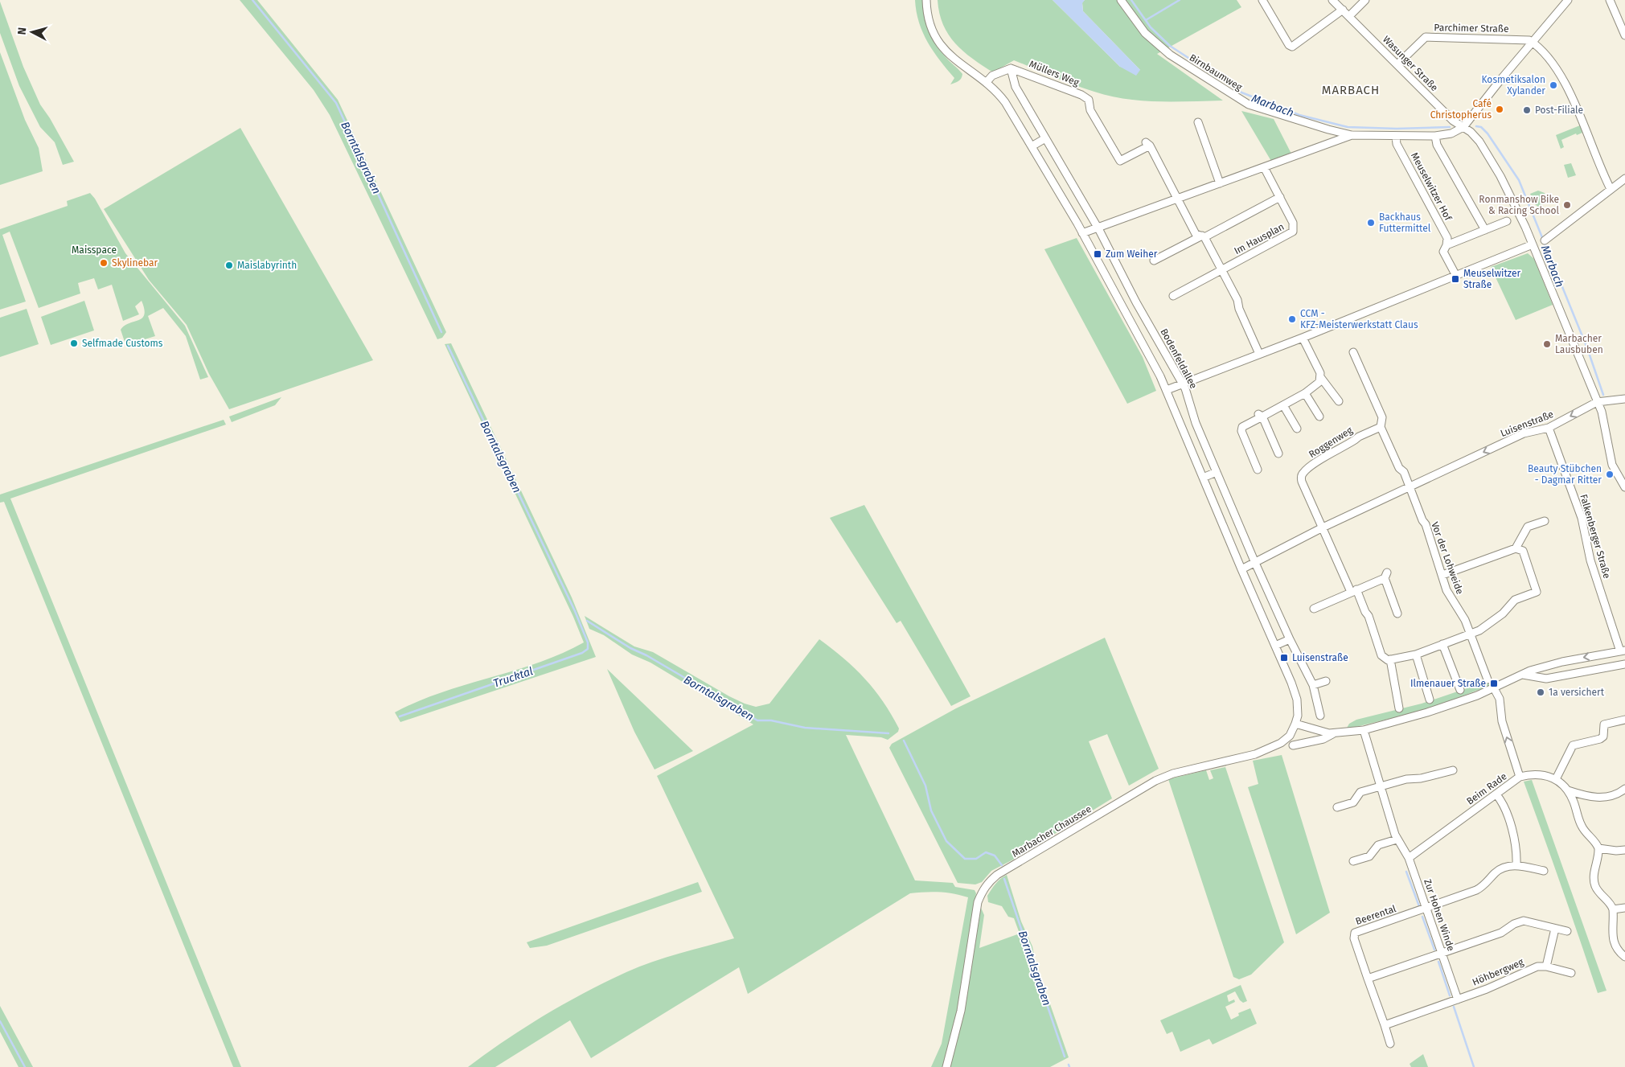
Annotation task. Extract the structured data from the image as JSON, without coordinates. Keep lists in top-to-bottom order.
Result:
{
  "streets": {
    "street": [
      "Parchimer Straße",
      "Wasunger Straße",
      "Birnbaumweg",
      "Müllers Weg",
      "Meuselwitzer Hof",
      "Im Hausplan",
      "Bodenfeldallee",
      "Luisenstraße",
      "Roggenweg",
      "Falkenberger Straße",
      "Vor der Lohweide",
      "Beim Rade",
      "Marbacher Chaussee",
      "Beerental",
      "Zur Hohen Winde",
      "Höhbergweg"
    ]
  },
  "crossings": [
    ["Parchimer Straße", "Wasunger Straße"],
    ["Wasunger Straße", "Birnbaumweg"],
    ["Wasunger Straße", "Luisenstraße"],
    ["Birnbaumweg", "Meuselwitzer Hof"],
    ["Müllers Weg", "Bodenfeldallee"],
    ["Bodenfeldallee", "Luisenstraße"],
    ["Luisenstraße", "Roggenweg"],
    ["Luisenstraße", "Falkenberger Straße"],
    ["Luisenstraße", "Vor der Lohweide"],
    ["Roggenweg", "Vor der Lohweide"],
    ["Beim Rade", "Zur Hohen Winde"],
    ["Beerental", "Zur Hohen Winde"],
    ["Zur Hohen Winde", "Höhbergweg"]
  ],
  "one_way": ["Luisenstraße", "Beim Rade"],
  "districts": ["MARBACH"],
  "water": ["Marbach", "Borntalsgraben", "Trucktal"],
  "parks": ["Maisspace"],
  "places": {
    "other": [
      "Kosmetiksalon Xylander",
      "Café Christopherus",
      "Post-Filiale",
      "Ronmanshow Bike & Racing School",
      "Backhaus Futtermittel",
      "Skylinebar",
      "Maislabyrinth",
      "CCM - KFZ-Meisterwerkstatt Claus",
      "Selfmade Customs",
      "Marbacher Lausbuben",
      "Beauty Stübchen - Dagmar Ritter",
      "1a versichert"
    ],
    "transit": [
      "Zum Weiher",
      "Meuselwitzer Straße",
      "Luisenstraße",
      "Ilmenauer Straße"
    ]
  },
  "north": "left"
}
